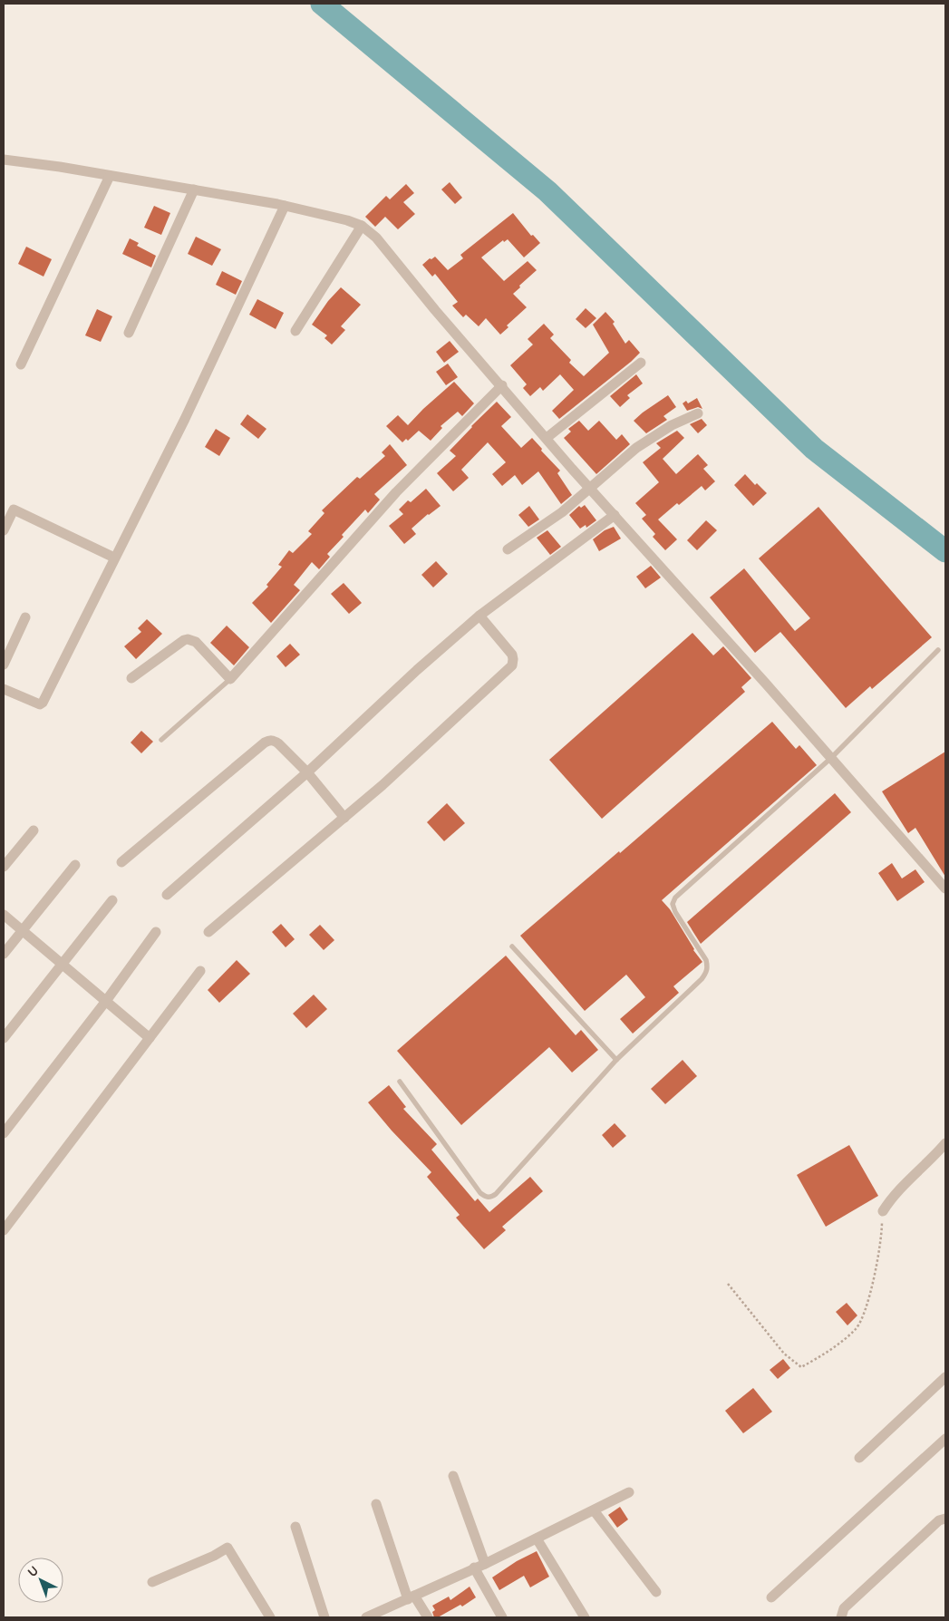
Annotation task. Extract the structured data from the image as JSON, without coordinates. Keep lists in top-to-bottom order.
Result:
{
  "north": "top left"
}
